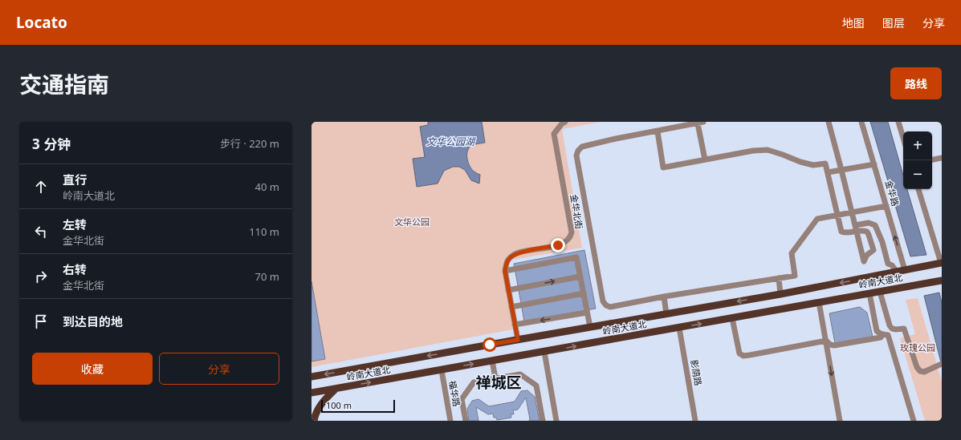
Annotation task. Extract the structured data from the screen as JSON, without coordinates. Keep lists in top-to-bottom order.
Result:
{
  "streets": {
    "main road": ["岭南大道北"],
    "street": [
      "金华路",
      "金华北街",
      "影荫路",
      "福华路"
    ]
  },
  "crossings": [
    ["金华路", "岭南大道北"],
    ["岭南大道北", "影荫路"],
    ["岭南大道北", "福华路"]
  ],
  "districts": ["禅城区"],
  "water": ["文华公园湖"],
  "parks": ["文华公园", "玫瑰公园"],
  "scale_bar": "100 m",
  "page": {
    "header": "Locato",
    "nav": ["地图", "图层", "分享"],
    "title": "交通指南",
    "buttons": [
      "路线",
      ["收藏", "分享"]
    ],
    "heading": ["3 分钟", "步行 · 220 m"],
    "map_buttons": ["+", "−"],
    "list": [
      ["直行", "岭南大道北", "40 m"],
      ["左转", "金华北街", "110 m"],
      ["右转", "金华北街", "70 m"],
      "到达目的地"
    ],
    "scale": "100 m"
  }
}
